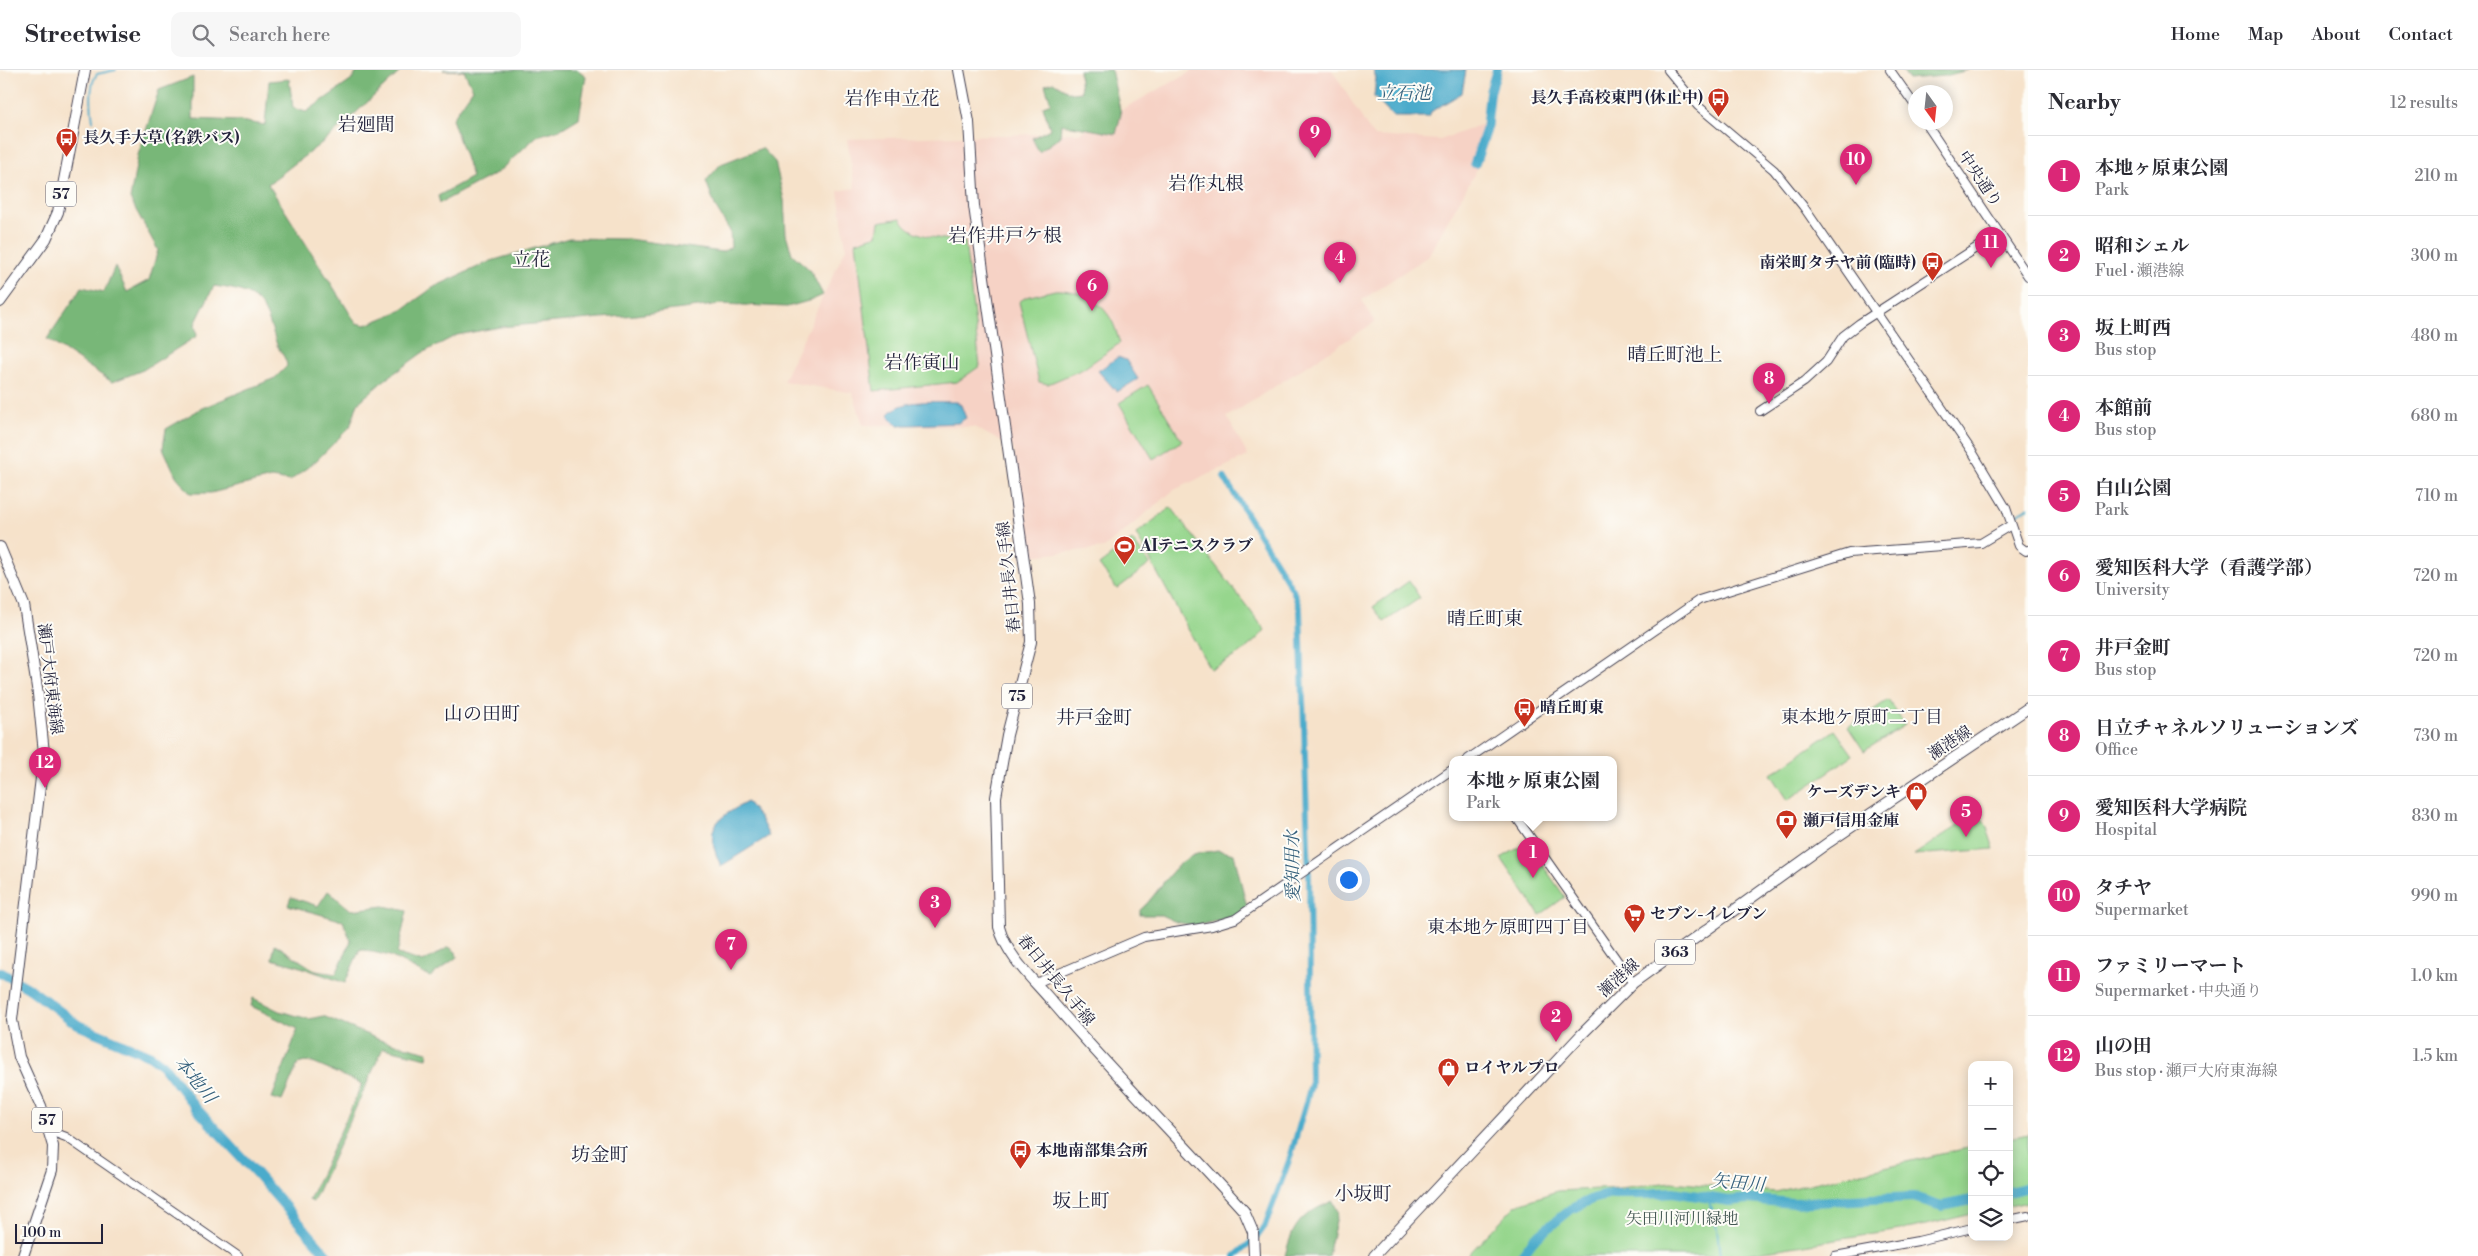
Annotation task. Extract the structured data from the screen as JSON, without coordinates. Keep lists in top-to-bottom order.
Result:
{
  "streets": {
    "main road": [
      "57",
      "春日井長久手線",
      "瀬戸大府東海線",
      "75",
      "瀬港線",
      "363"
    ],
    "street": ["中央通り"]
  },
  "districts": [
    "岩作申立花",
    "岩廻間",
    "岩作丸根",
    "岩作井戸ケ根",
    "立花",
    "晴丘町池上",
    "岩作寅山",
    "晴丘町東",
    "山の田町",
    "東本地ケ原町二丁目",
    "井戸金町",
    "東本地ケ原町四丁目",
    "坊金町",
    "小坂町",
    "坂上町"
  ],
  "water": [
    "立石池",
    "愛知用水",
    "本地川",
    "矢田川"
  ],
  "parks": ["矢田川河川緑地"],
  "places": {
    "bus stop": [
      "長久手高校東門 (休止中)",
      "長久手大草 (名鉄バス)",
      "南栄町タチヤ前 (臨時)",
      "晴丘町東",
      "本地南部集会所"
    ],
    "sports": ["AIテニスクラブ"],
    "shop": ["ケーズデンキ", "ロイヤルプロ"],
    "bank": ["瀬戸信用金庫"],
    "supermarket": ["セブン-イレブン"]
  },
  "scale_bar": "100 m",
  "north": "bottom",
  "page": {
    "header": "Streetwise",
    "search": "Search here",
    "nav": [
      "Home",
      "Map",
      "About",
      "Contact"
    ],
    "heading": ["Nearby", "12 results"],
    "pins": [
      "9",
      "10",
      "11",
      "4",
      "6",
      "8",
      "12",
      "5",
      "1",
      "3",
      "7",
      "2"
    ],
    "list": [
      {
        "mark": "1",
        "name": "本地ヶ原東公園",
        "note": "Park",
        "value": "210 m"
      },
      {
        "mark": "2",
        "name": "昭和シェル",
        "note": "Fuel · 瀬港線",
        "value": "300 m"
      },
      {
        "mark": "3",
        "name": "坂上町西",
        "note": "Bus stop",
        "value": "480 m"
      },
      {
        "mark": "4",
        "name": "本館前",
        "note": "Bus stop",
        "value": "680 m"
      },
      {
        "mark": "5",
        "name": "白山公園",
        "note": "Park",
        "value": "710 m"
      },
      {
        "mark": "6",
        "name": "愛知医科大学（看護学部）",
        "note": "University",
        "value": "720 m"
      },
      {
        "mark": "7",
        "name": "井戸金町",
        "note": "Bus stop",
        "value": "720 m"
      },
      {
        "mark": "8",
        "name": "日立チャネルソリューションズ",
        "note": "Office",
        "value": "730 m"
      },
      {
        "mark": "9",
        "name": "愛知医科大学病院",
        "note": "Hospital",
        "value": "830 m"
      },
      {
        "mark": "10",
        "name": "タチヤ",
        "note": "Supermarket",
        "value": "990 m"
      },
      {
        "mark": "11",
        "name": "ファミリーマート",
        "note": "Supermarket · 中央通り",
        "value": "1.0 km"
      },
      {
        "mark": "12",
        "name": "山の田",
        "note": "Bus stop · 瀬戸大府東海線",
        "value": "1.5 km"
      }
    ],
    "popup": ["本地ヶ原東公園", "Park"],
    "map_buttons": ["+", "−"],
    "scale": "100 m"
  }
}
